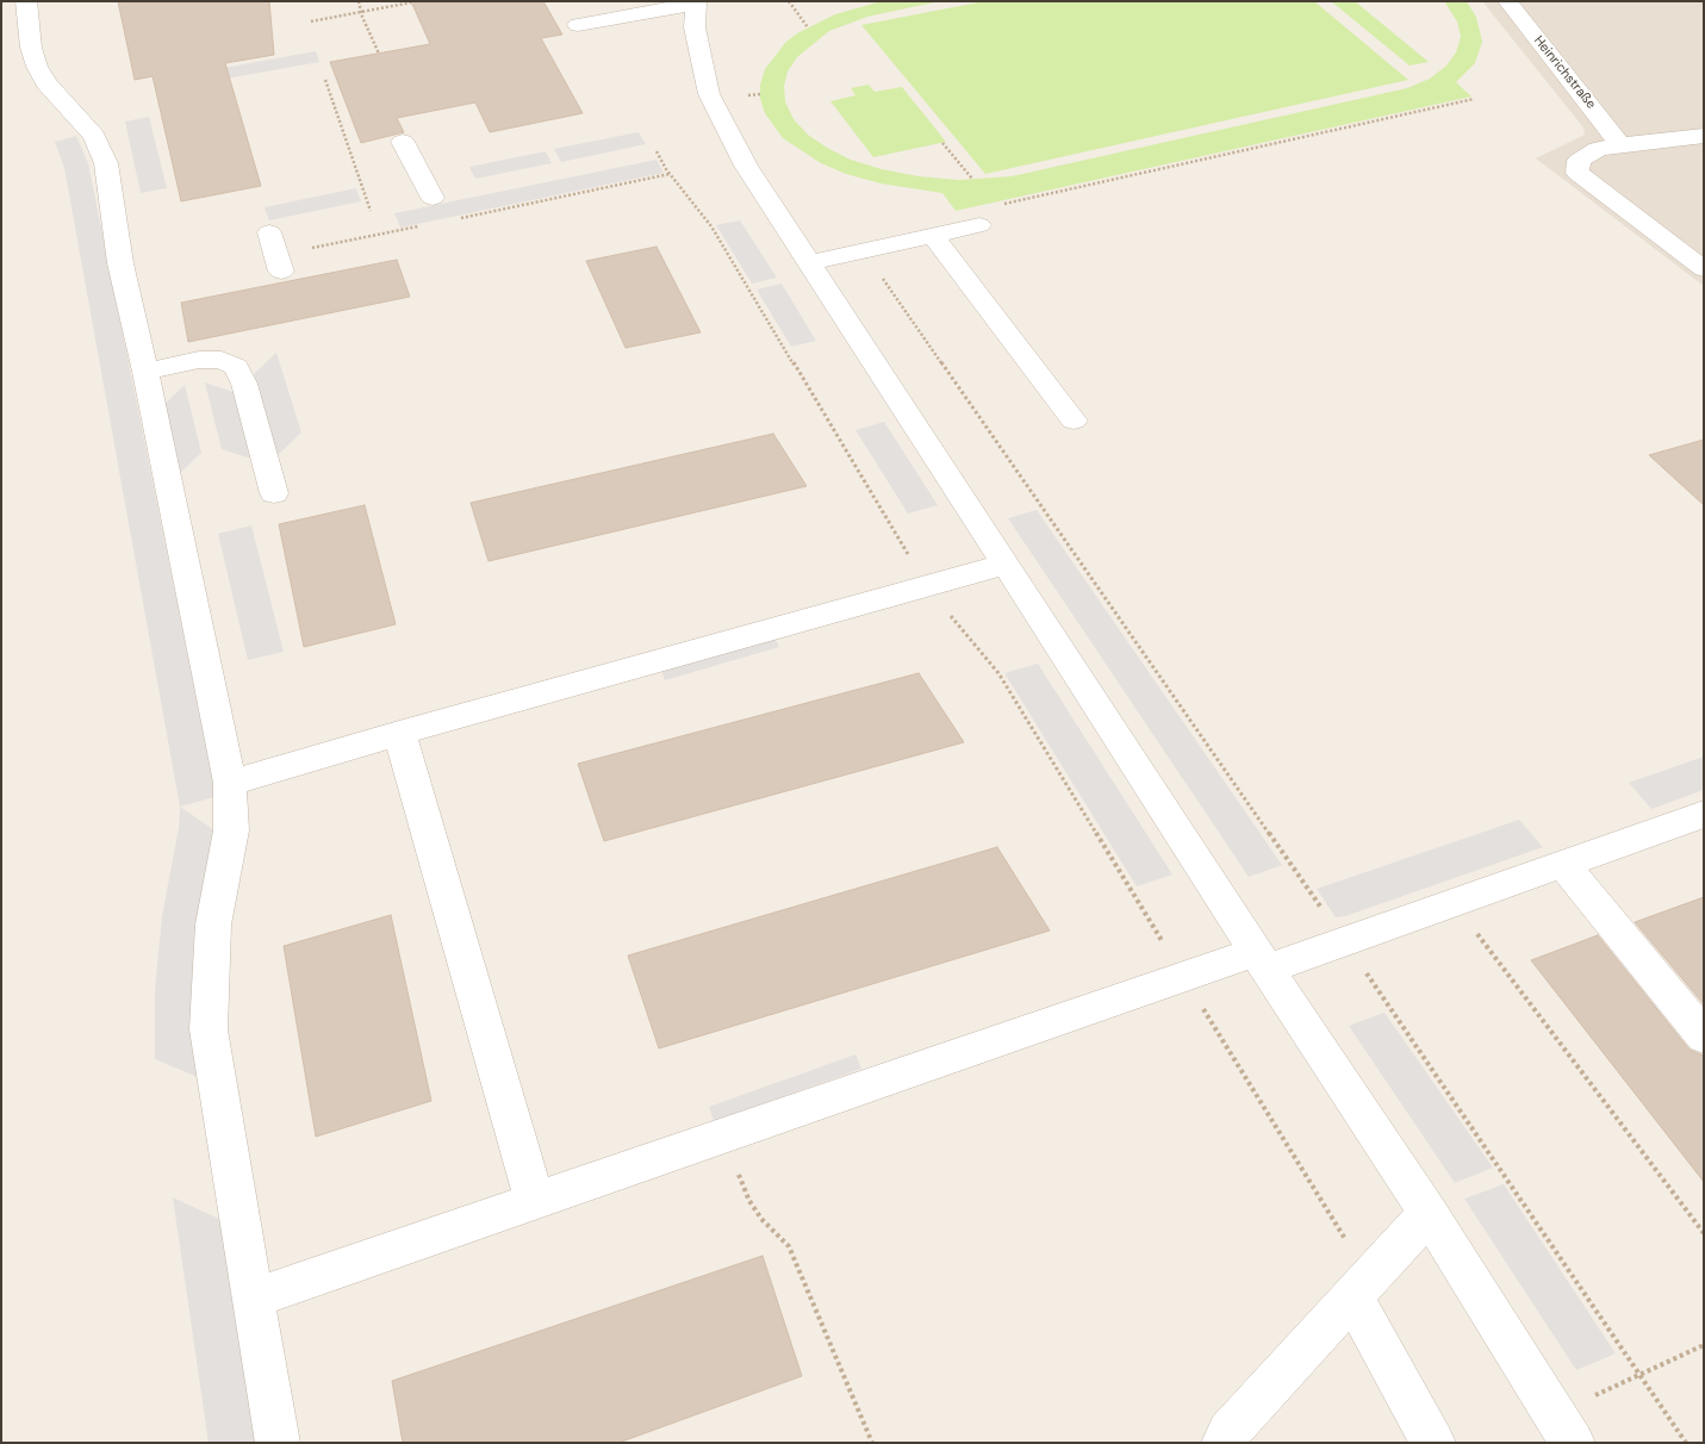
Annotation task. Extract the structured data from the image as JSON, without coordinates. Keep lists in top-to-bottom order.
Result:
{
  "streets": {
    "street": ["Heinrichstraße"]
  }
}
